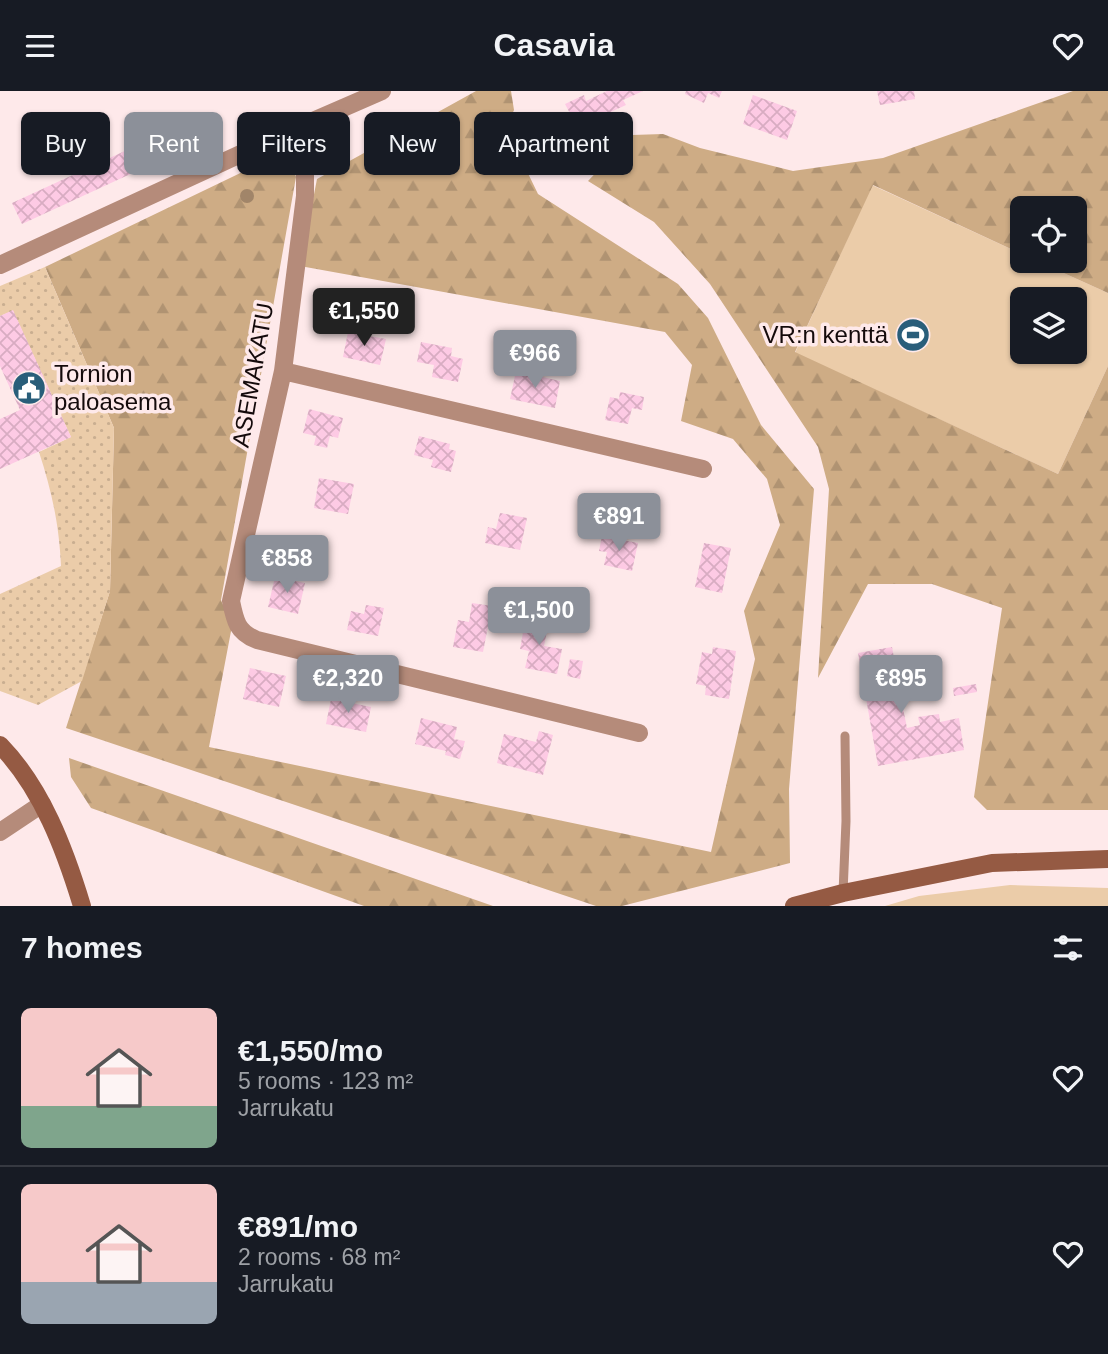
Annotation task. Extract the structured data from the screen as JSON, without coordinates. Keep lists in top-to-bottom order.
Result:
{
  "streets": {
    "street": ["ASEMAKATU"]
  },
  "places": {
    "sports": ["VR:n kenttä"],
    "public building": ["Tornion paloasema"]
  },
  "page": {
    "header": "Casavia",
    "chip": [
      "Buy",
      "Rent",
      "Filters",
      "New",
      "Apartment"
    ],
    "price": [
      "€1,550",
      "€966",
      "€891",
      "€858",
      "€1,500",
      "€2,320",
      "€895"
    ],
    "heading": "7 homes",
    "list": [
      {
        "name": "€1,550/mo",
        "note": "5 rooms · 123 m² · Jarrukatu"
      },
      {
        "name": "€891/mo",
        "note": "2 rooms · 68 m² · Jarrukatu"
      }
    ]
  }
}
